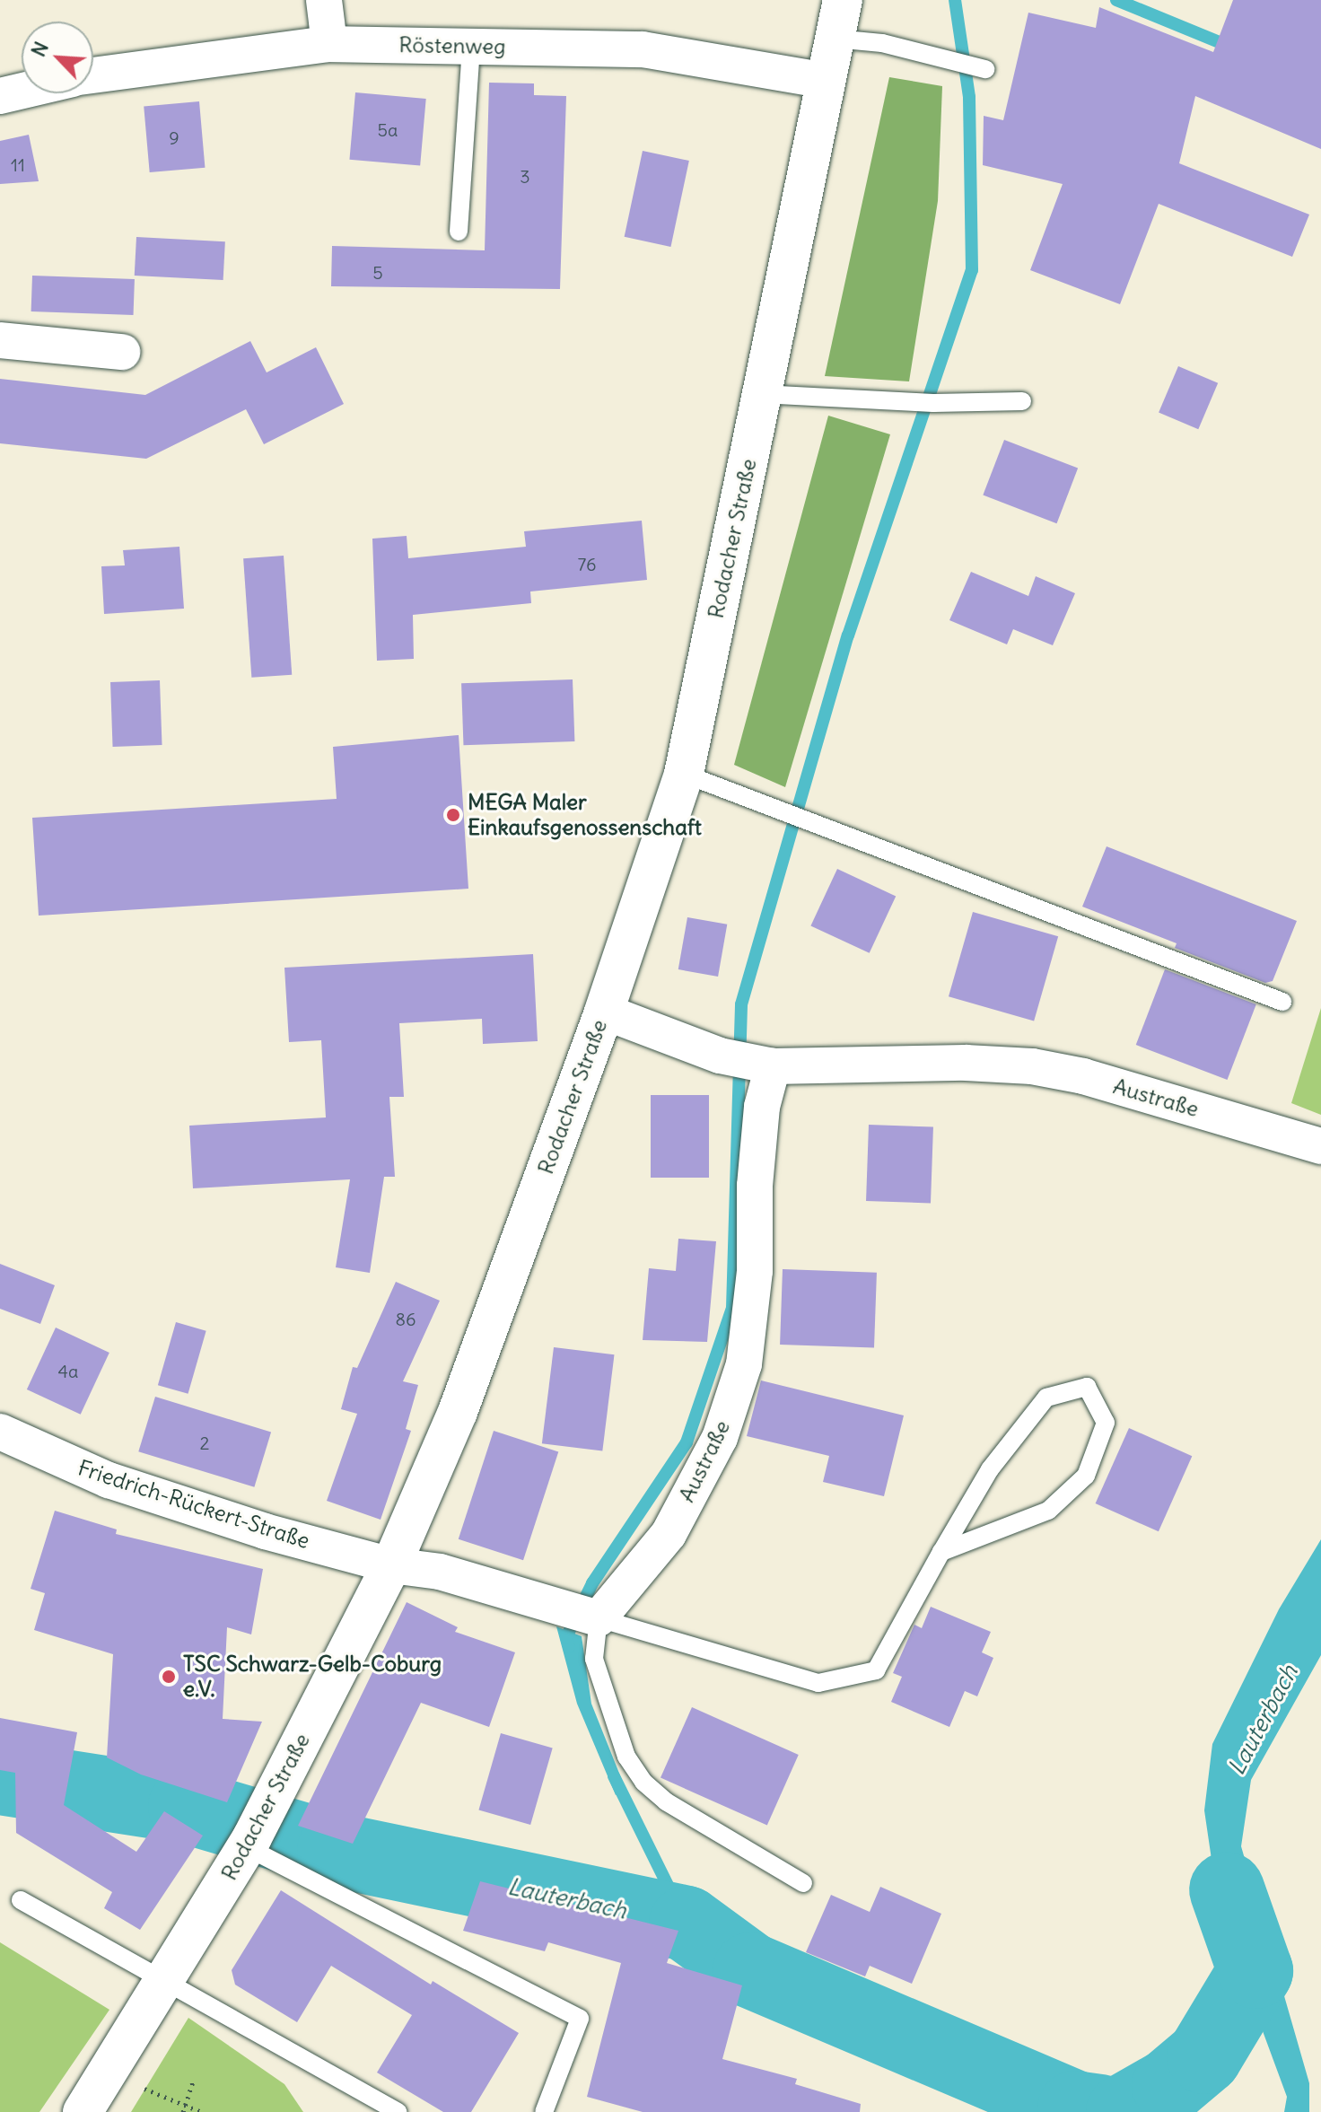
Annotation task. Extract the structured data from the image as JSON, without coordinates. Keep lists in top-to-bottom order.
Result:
{
  "streets": {
    "street": [
      "Röstenweg",
      "Rodacher Straße",
      "Austraße",
      "Friedrich-Rückert-Straße"
    ]
  },
  "crossings": [
    ["Röstenweg", "Rodacher Straße"],
    ["Rodacher Straße", "Austraße"],
    ["Rodacher Straße", "Friedrich-Rückert-Straße"]
  ],
  "water": ["Lauterbach"],
  "places": ["MEGA Maler Einkaufsgenossenschaft", "TSC Schwarz-Gelb-Coburg e.V."],
  "house_numbers": [
    "5a",
    "9",
    "11",
    "3",
    "5",
    "76",
    "86",
    "4a",
    "2"
  ],
  "north": "top left"
}
